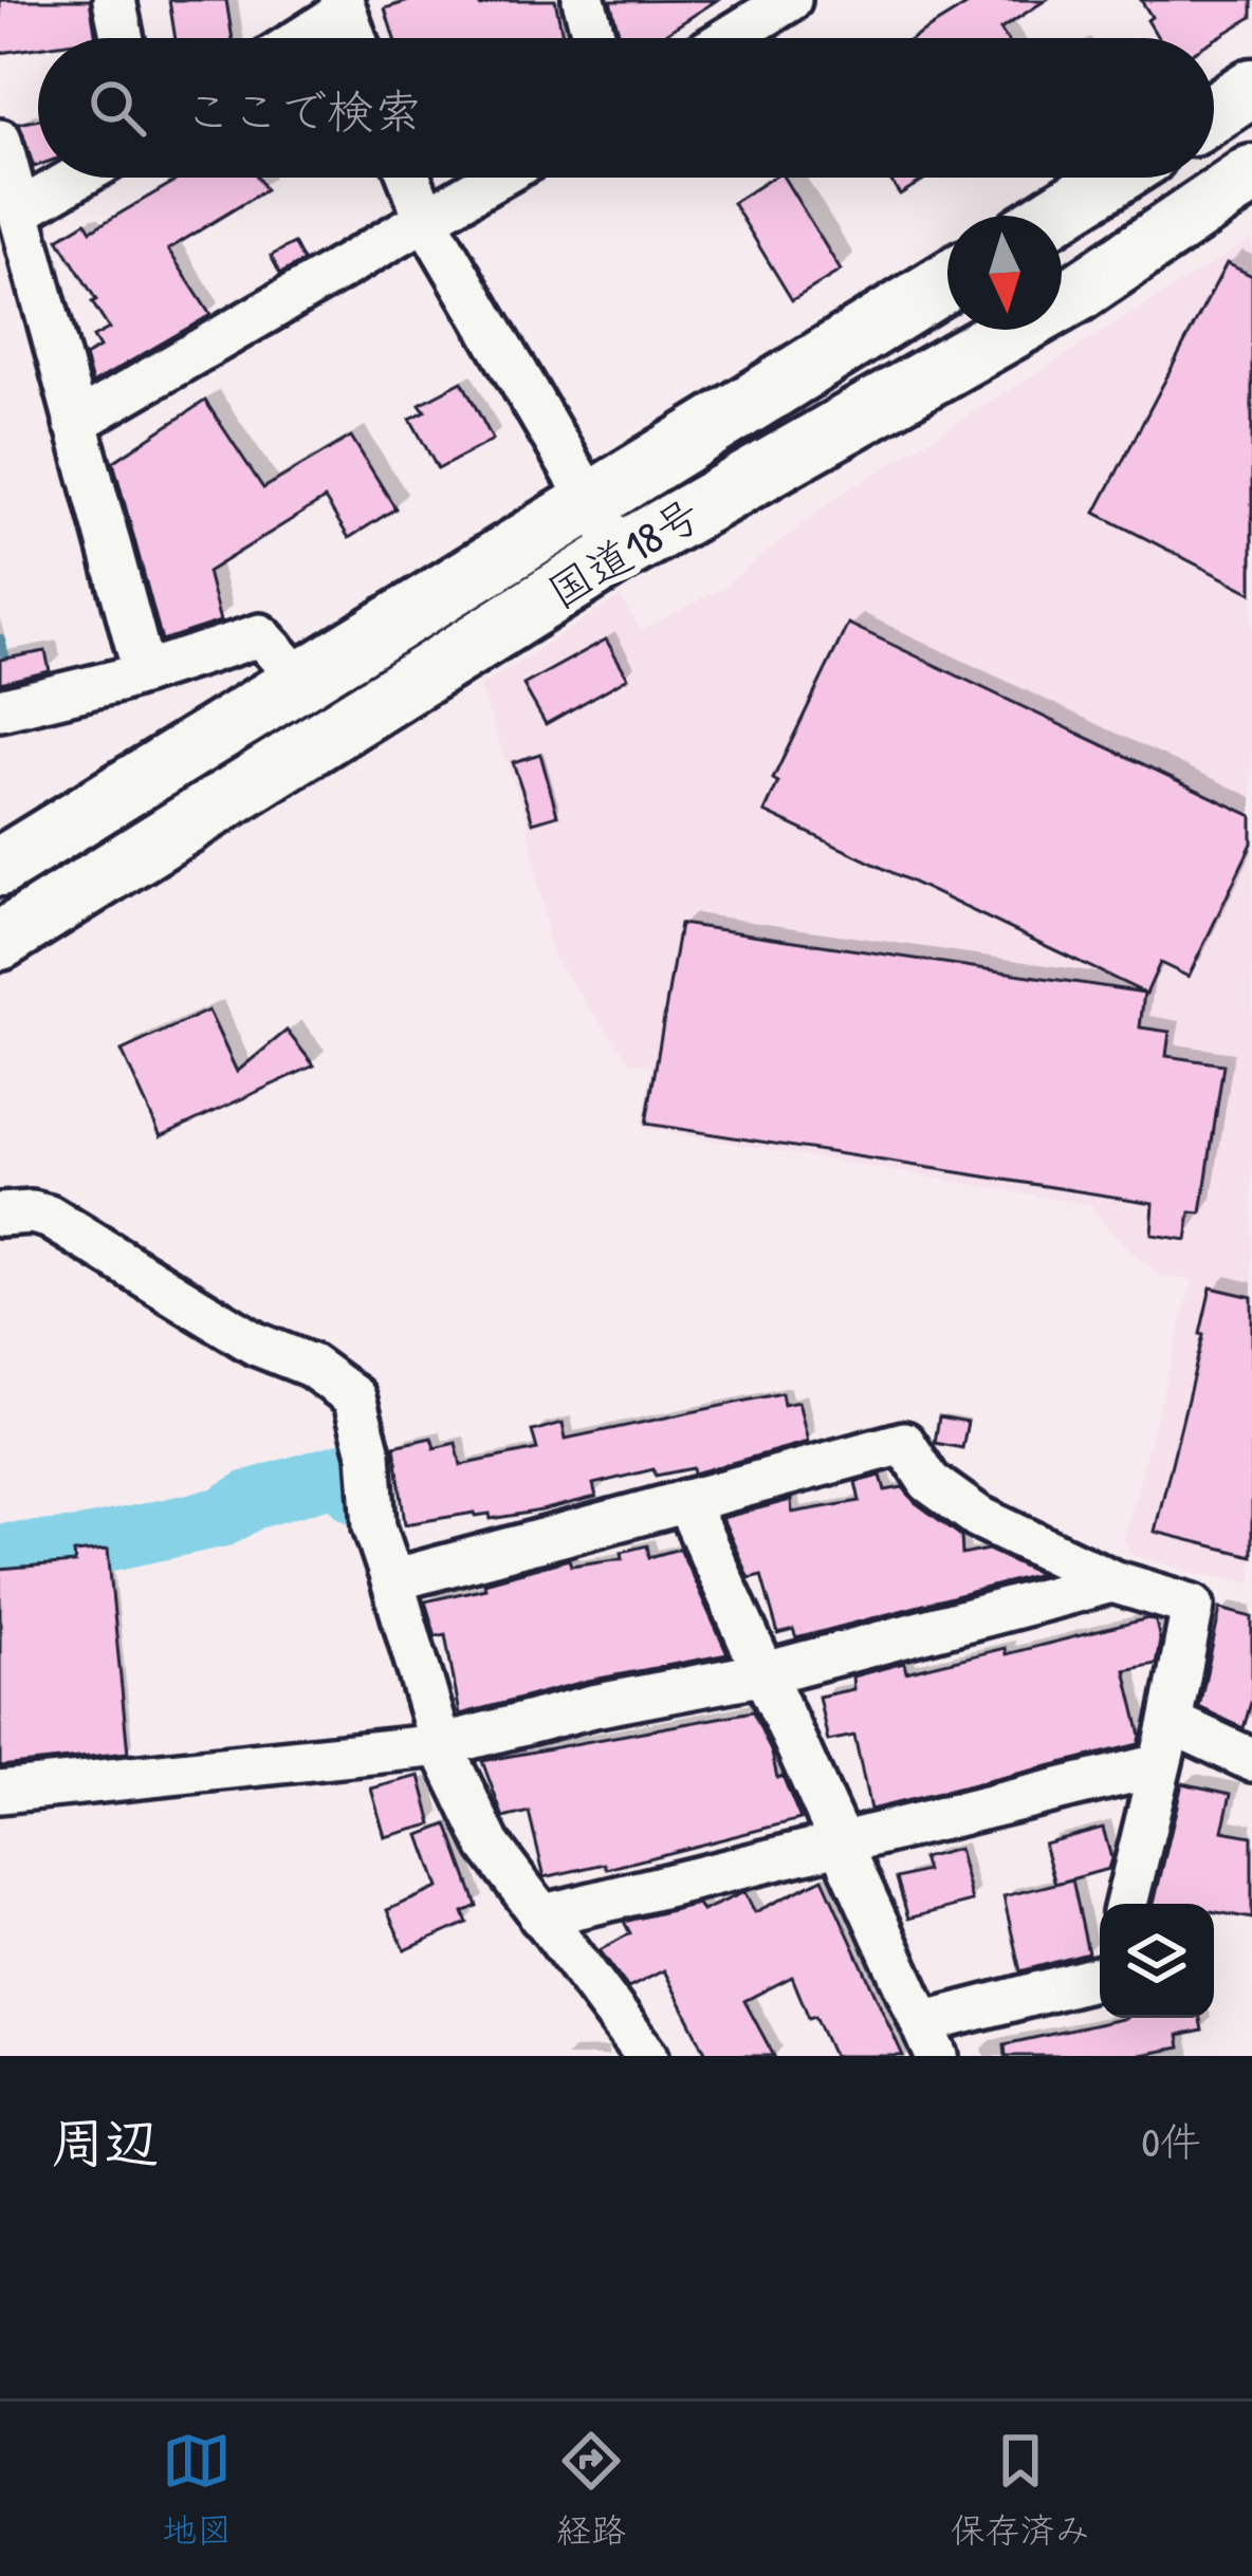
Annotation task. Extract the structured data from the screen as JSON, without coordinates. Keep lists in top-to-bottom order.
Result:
{
  "streets": {
    "highway": ["国道18号"]
  },
  "north": "bottom",
  "page": {
    "search": "ここで検索",
    "heading": ["周辺", "0件"],
    "nav": ["地図", "経路", "保存済み"]
  }
}
